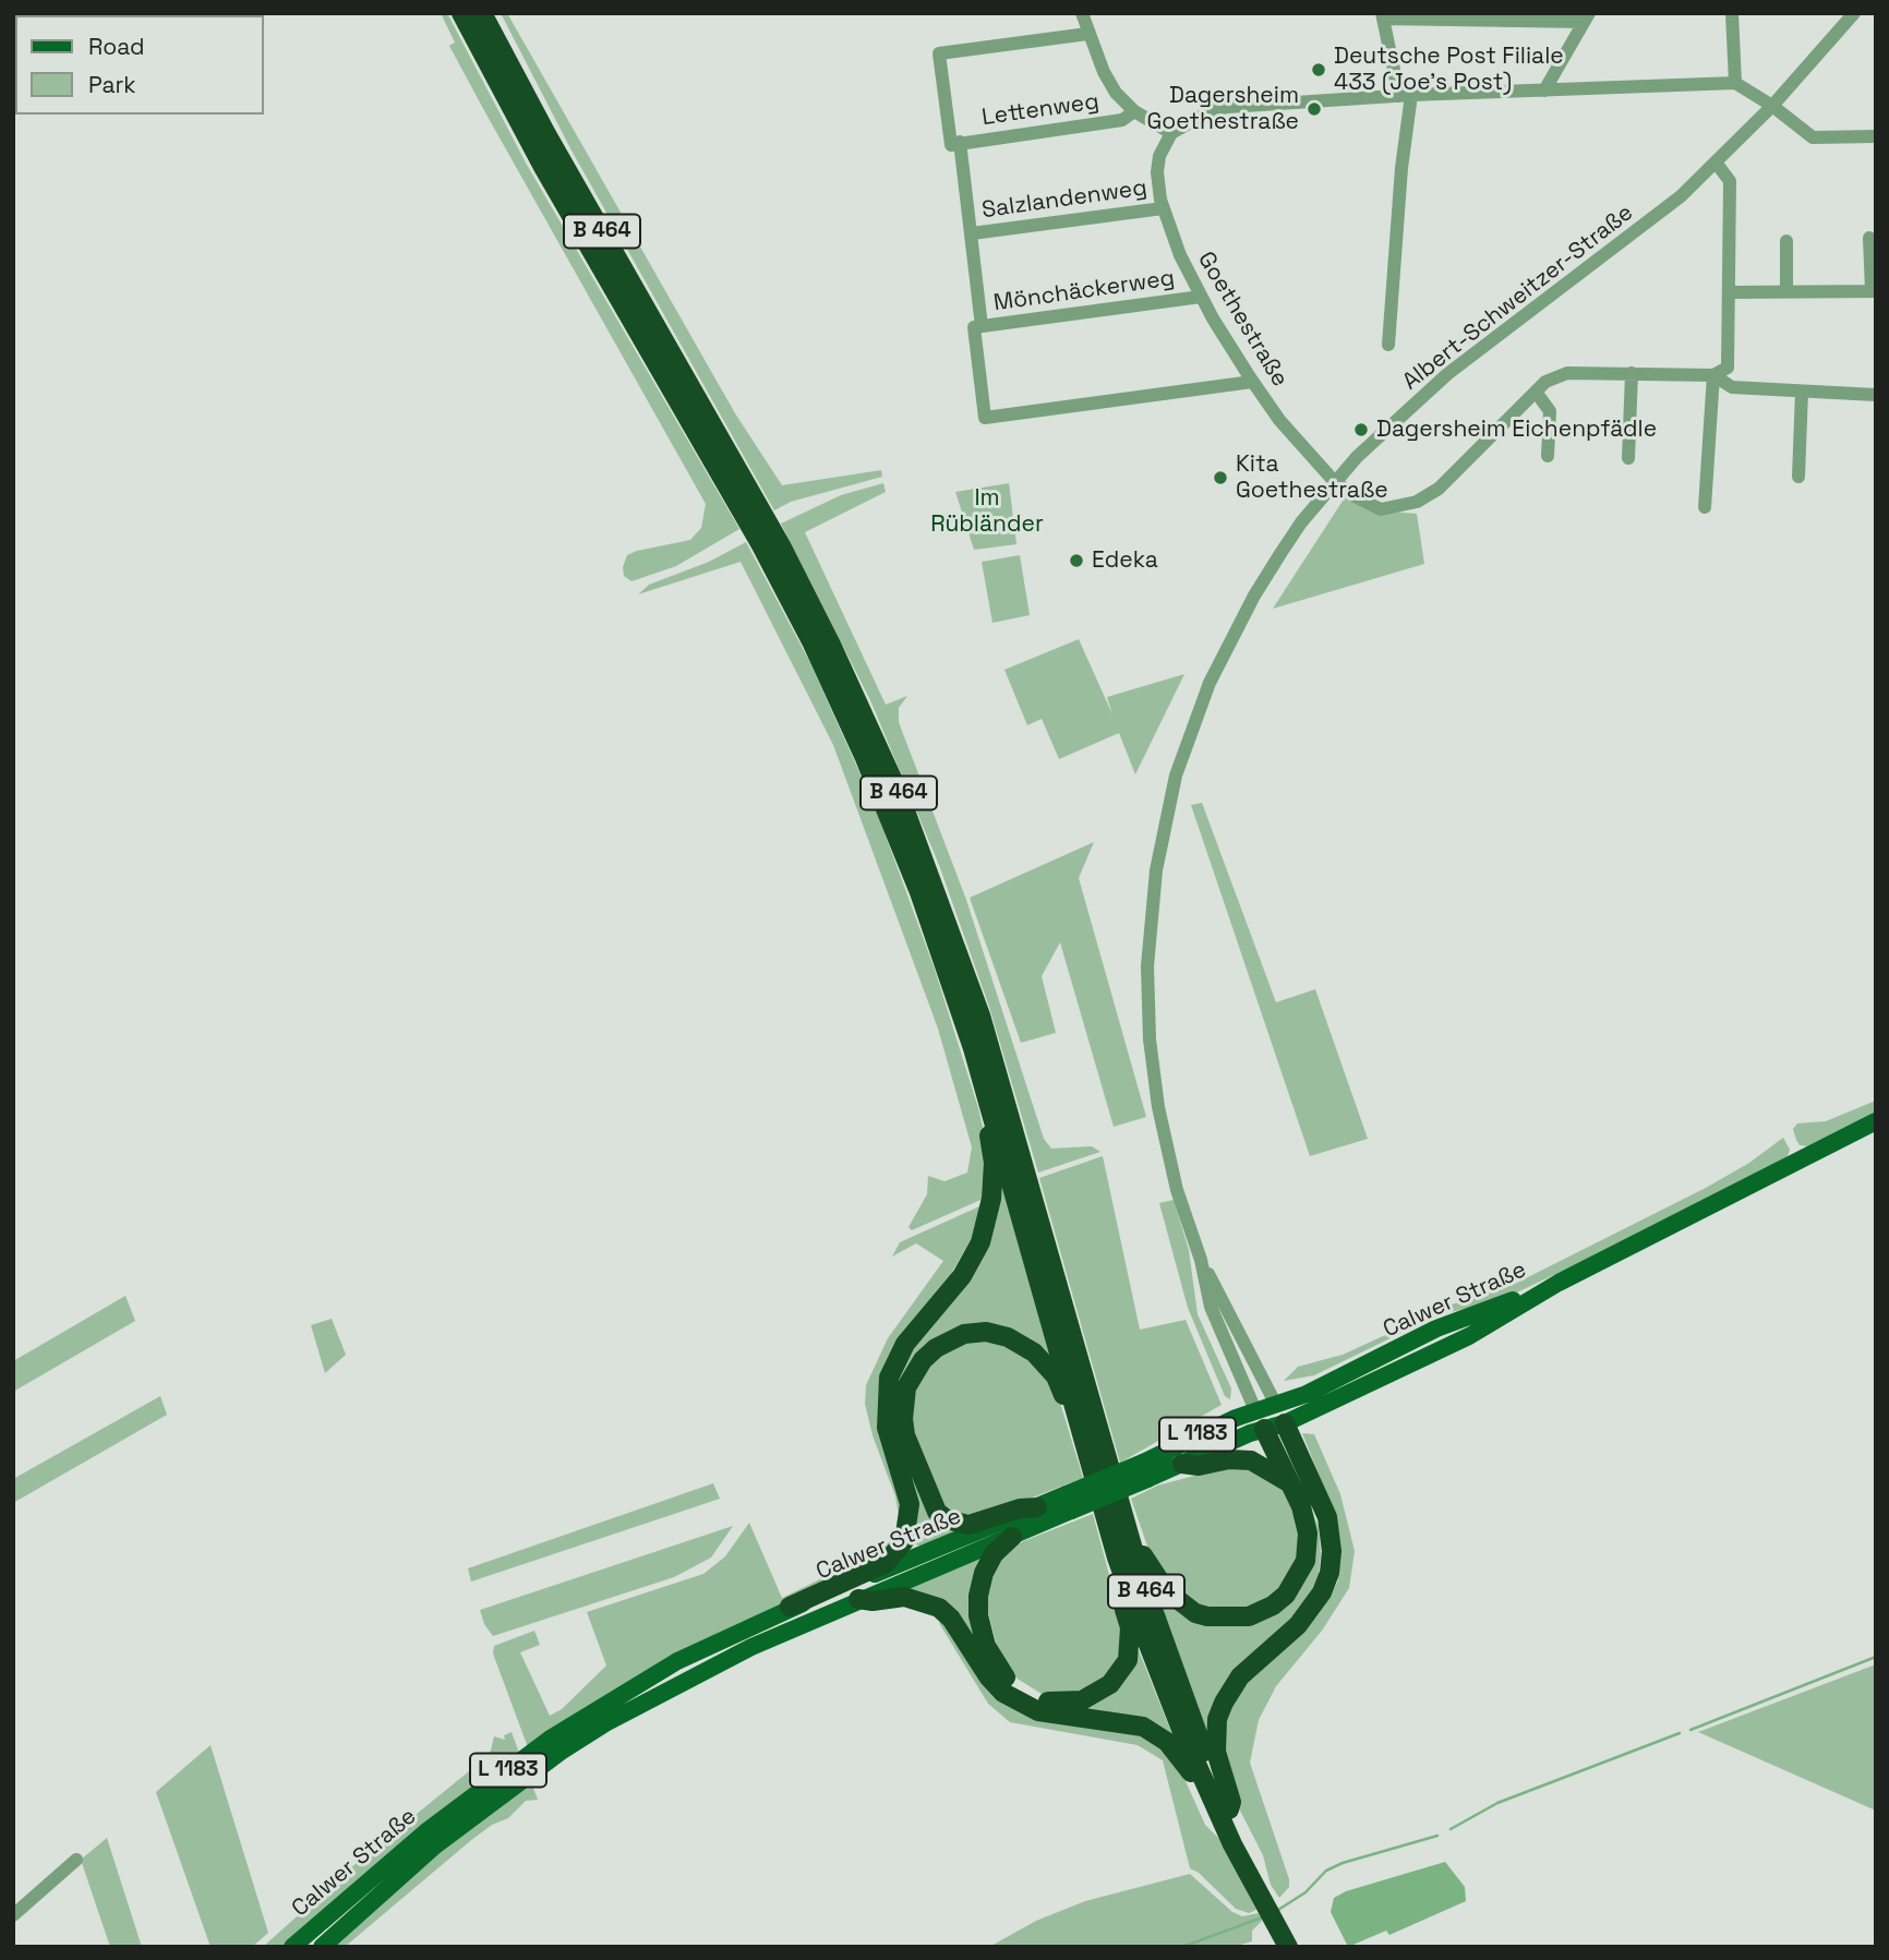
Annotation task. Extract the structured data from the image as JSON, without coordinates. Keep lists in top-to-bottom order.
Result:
{
  "streets": {
    "highway": ["B 464"],
    "main road": ["Calwer Straße", "L 1183"],
    "street": [
      "Lettenweg",
      "Salzlandenweg",
      "Mönchäckerweg",
      "Albert-Schweitzer-Straße",
      "Goethestraße"
    ]
  },
  "crossings": [
    ["Salzlandenweg", "Goethestraße"],
    ["Mönchäckerweg", "Goethestraße"],
    ["Albert-Schweitzer-Straße", "Goethestraße"]
  ],
  "parks": ["Im Rübländer"],
  "places": [
    "Deutsche Post Filiale 433 (Joe's Post)",
    "Dagersheim Goethestraße",
    "Dagersheim Eichenpfädle",
    "Kita Goethestraße",
    "Edeka"
  ],
  "legend": ["Road", "Park"]
}
